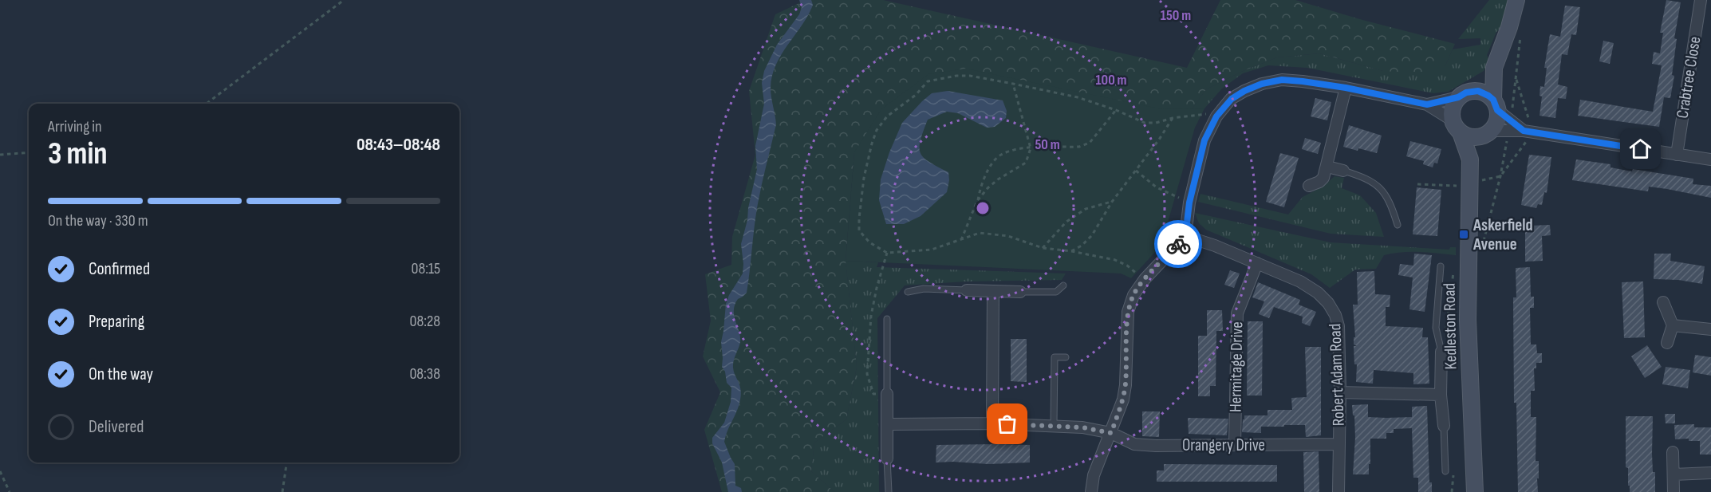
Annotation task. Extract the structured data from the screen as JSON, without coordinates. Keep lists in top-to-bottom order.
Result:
{
  "streets": {
    "street": [
      "Crabtree Close",
      "Kedleston Road",
      "Hermitage Drive",
      "Robert Adam Road",
      "Orangery Drive"
    ]
  },
  "crossings": [
    ["Hermitage Drive", "Robert Adam Road"],
    ["Hermitage Drive", "Orangery Drive"],
    ["Robert Adam Road", "Orangery Drive"]
  ],
  "places": {
    "transit": ["Askerfield Avenue"]
  },
  "page": {
    "heading": ["3 min", "Arriving in", "08:43–08:48"],
    "bar": "On the way · 330 m",
    "list": [
      ["Confirmed", "08:15"],
      ["Preparing", "08:28"],
      ["On the way", "08:38"],
      "Delivered"
    ]
  },
  "rings": ["150 m", "100 m", "50 m"]
}
